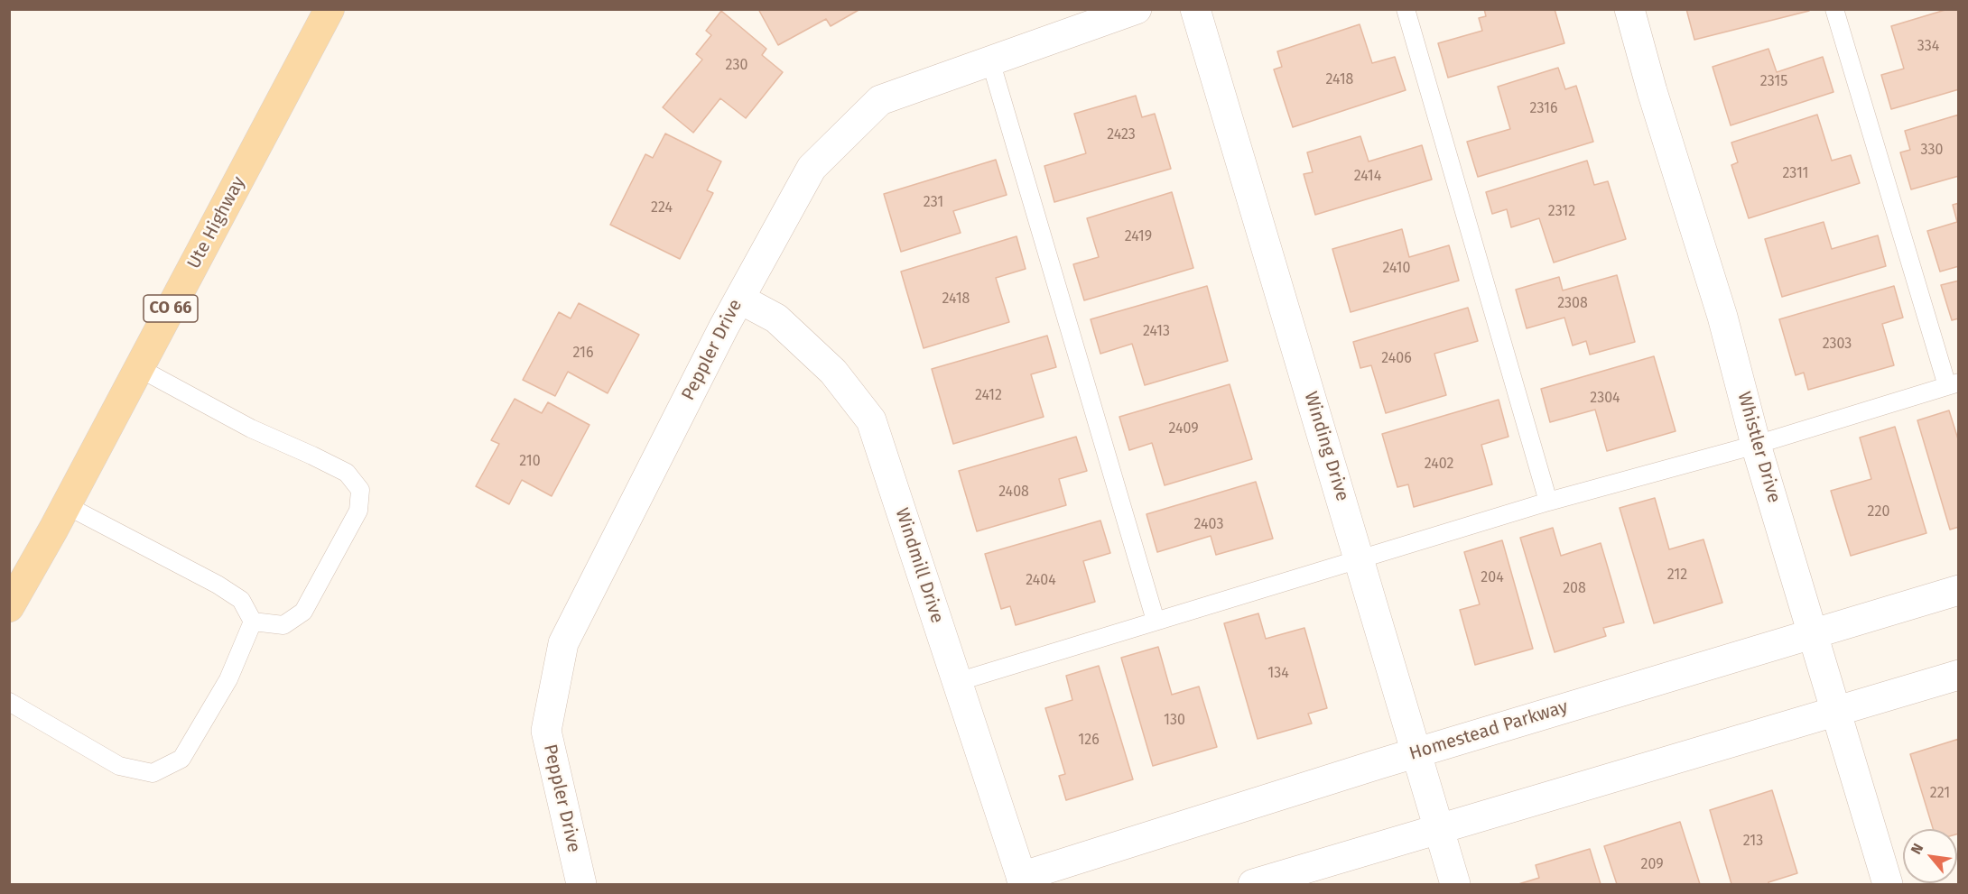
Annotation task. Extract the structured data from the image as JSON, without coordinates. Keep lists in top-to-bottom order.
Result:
{
  "streets": {
    "main road": ["Ute Highway", "CO 66"],
    "street": [
      "Peppler Drive",
      "Winding Drive",
      "Whistler Drive",
      "Windmill Drive",
      "Homestead Parkway"
    ]
  },
  "crossings": [
    ["Peppler Drive", "Windmill Drive"],
    ["Winding Drive", "Homestead Parkway"],
    ["Whistler Drive", "Homestead Parkway"],
    ["Windmill Drive", "Homestead Parkway"]
  ],
  "house_numbers": [
    "334",
    "230",
    "2418",
    "2315",
    "2316",
    "2423",
    "330",
    "2311",
    "2414",
    "231",
    "224",
    "2312",
    "2419",
    "2410",
    "2418",
    "2308",
    "2413",
    "2303",
    "216",
    "2406",
    "2412",
    "2304",
    "2409",
    "210",
    "2402",
    "2408",
    "220",
    "2403",
    "212",
    "204",
    "2404",
    "208",
    "134",
    "130",
    "126",
    "221",
    "213",
    "209"
  ],
  "north": "top left"
}
